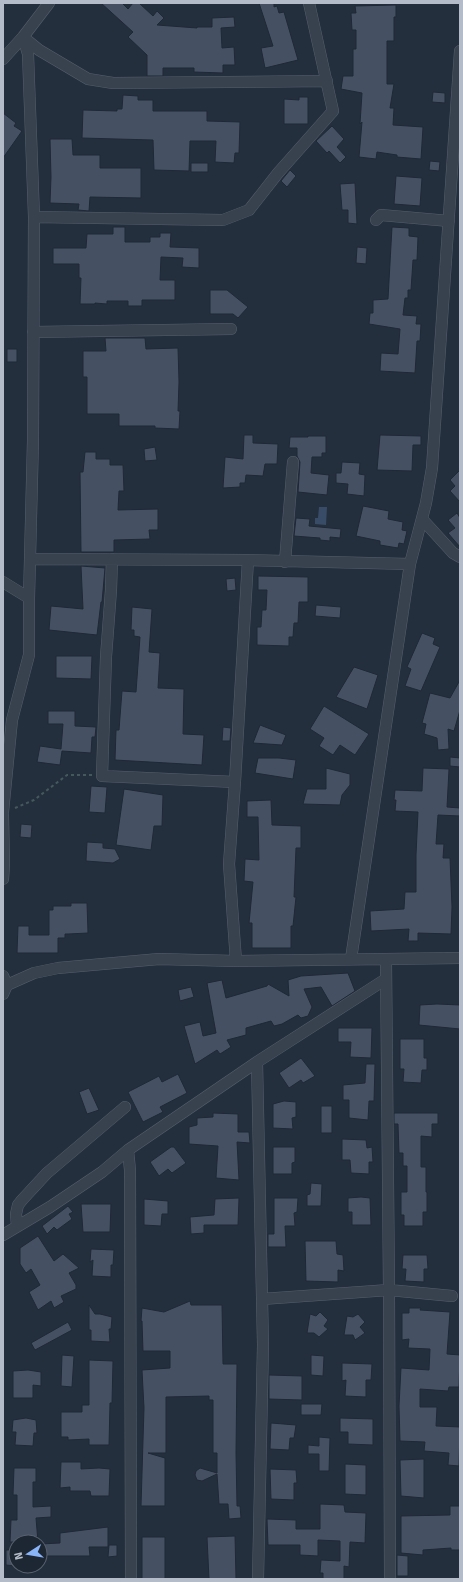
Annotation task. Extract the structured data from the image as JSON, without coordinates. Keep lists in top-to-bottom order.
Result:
{
  "north": "left"
}
